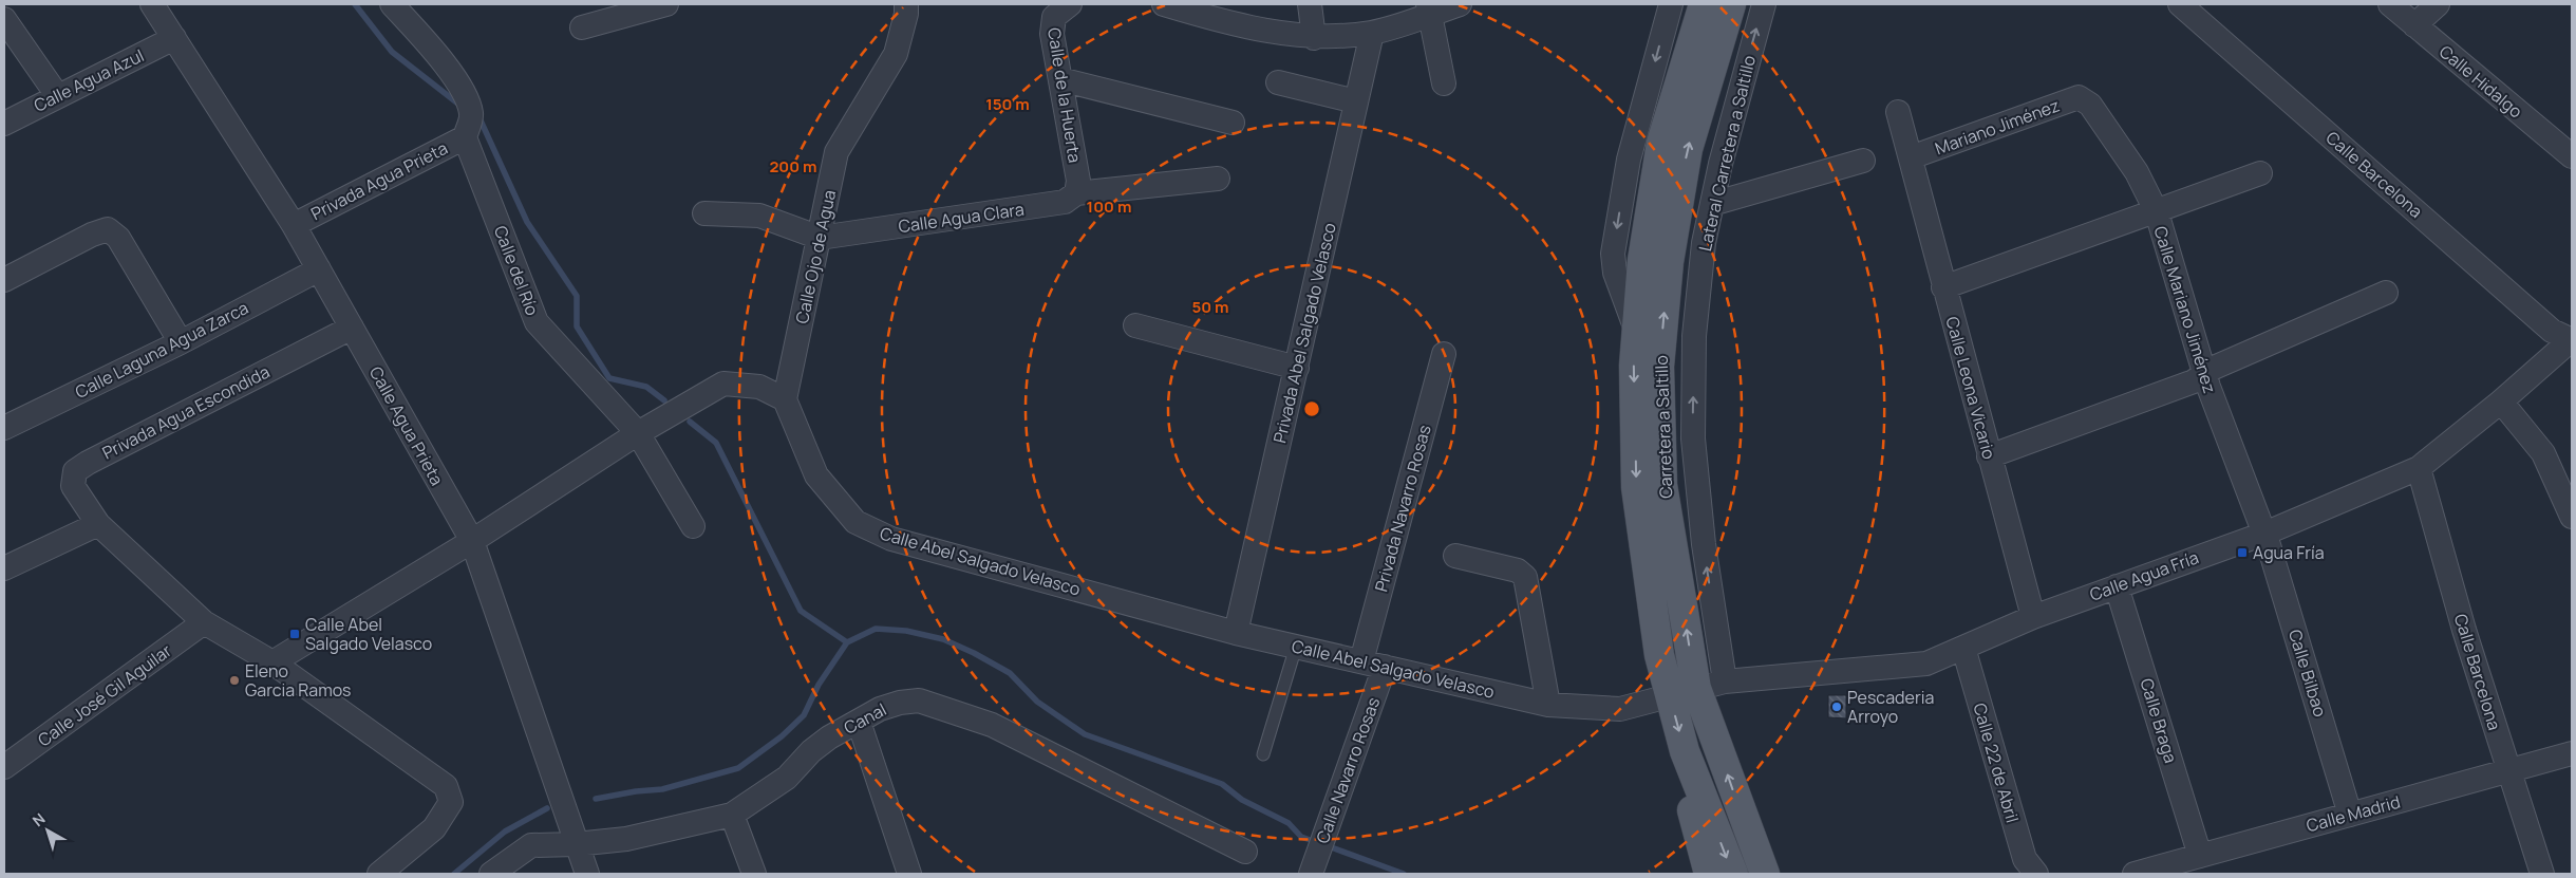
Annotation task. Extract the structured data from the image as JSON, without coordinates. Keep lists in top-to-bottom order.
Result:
{
  "streets": {
    "main road": ["Carretera a Saltillo"],
    "street": [
      "Calle Agua Azul",
      "Calle Hidalgo",
      "Calle de la Huerta",
      "Mariano Jiménez",
      "Lateral Carretera a Saltillo",
      "Calle Barcelona",
      "Privada Agua Prieta",
      "Calle Agua Clara",
      "Calle Ojo de Agua",
      "Calle del Río",
      "Calle Mariano Jiménez",
      "Privada Abel Salgado Velasco",
      "Calle Laguna Agua Zarca",
      "Calle Leona Vicario",
      "Privada Agua Escondida",
      "Calle Agua Prieta",
      "Privada Navarro Rosas",
      "Calle Abel Salgado Velasco",
      "Calle Agua Fría",
      "Calle Bilbao",
      "Calle José Gil Aguilar",
      "Canal",
      "Calle Braga",
      "Calle 22 de Abril",
      "Calle Navarro Rosas",
      "Calle Madrid"
    ]
  },
  "crossings": [
    ["Calle Agua Azul", "Calle Agua Prieta"],
    ["Calle de la Huerta", "Calle Agua Clara"],
    ["Mariano Jiménez", "Calle Mariano Jiménez"],
    ["Mariano Jiménez", "Calle Leona Vicario"],
    ["Lateral Carretera a Saltillo", "Calle Agua Fría"],
    ["Calle Barcelona", "Calle Agua Fría"],
    ["Calle Barcelona", "Calle Madrid"],
    ["Privada Agua Prieta", "Calle del Río"],
    ["Privada Agua Prieta", "Calle Agua Prieta"],
    ["Calle Agua Clara", "Calle Ojo de Agua"],
    ["Calle Ojo de Agua", "Calle Abel Salgado Velasco"],
    ["Calle Mariano Jiménez", "Calle Agua Fría"],
    ["Calle Mariano Jiménez", "Calle Bilbao"],
    ["Privada Abel Salgado Velasco", "Calle Abel Salgado Velasco"],
    ["Calle Laguna Agua Zarca", "Calle Agua Prieta"],
    ["Calle Leona Vicario", "Calle Agua Fría"],
    ["Privada Agua Escondida", "Calle Agua Prieta"],
    ["Calle Agua Prieta", "Canal"],
    ["Carretera a Saltillo", "Calle Abel Salgado Velasco"],
    ["Carretera a Saltillo", "Calle Agua Fría"],
    ["Privada Navarro Rosas", "Calle Abel Salgado Velasco"],
    ["Calle Abel Salgado Velasco", "Calle Agua Fría"],
    ["Calle Abel Salgado Velasco", "Calle Navarro Rosas"],
    ["Calle Agua Fría", "Calle Bilbao"],
    ["Calle Agua Fría", "Calle Braga"],
    ["Calle Agua Fría", "Calle 22 de Abril"],
    ["Calle Bilbao", "Calle Madrid"],
    ["Calle Braga", "Calle Madrid"]
  ],
  "places": {
    "transit": ["Agua Fría", "Calle Abel Salgado Velasco"],
    "other": ["Eleno Garcia Ramos", "Pescaderia Arroyo"]
  },
  "north": "top left",
  "rings": [
    "150 m",
    "200 m",
    "100 m",
    "50 m"
  ]
}
